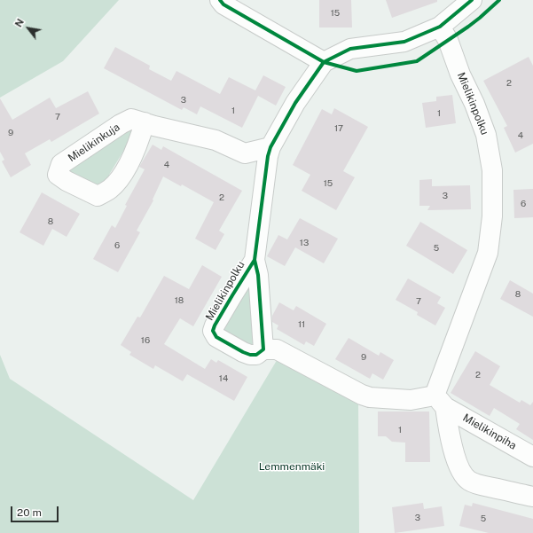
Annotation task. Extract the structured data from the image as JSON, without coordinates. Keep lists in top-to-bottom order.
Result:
{
  "streets": {
    "street": ["Mielikinpolku", "Mielikinpiha"]
  },
  "crossings": [
    ["Mielikinpolku", "Mielikinpiha"]
  ],
  "parks": ["Lemmenmäki"],
  "house_numbers": [
    "15",
    "2",
    "3",
    "1",
    "1",
    "7",
    "17",
    "9",
    "4",
    "4",
    "15",
    "3",
    "2",
    "6",
    "8",
    "13",
    "6",
    "5",
    "8",
    "18",
    "7",
    "11",
    "16",
    "9",
    "2",
    "14",
    "1",
    "3",
    "5"
  ],
  "scale_bar": "20 m",
  "north": "top left"
}
